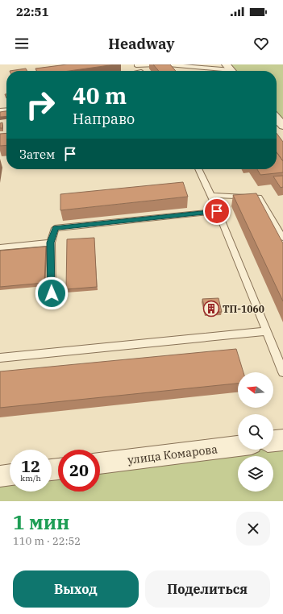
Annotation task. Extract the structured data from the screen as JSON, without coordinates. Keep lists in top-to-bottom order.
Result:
{
  "streets": {
    "street": ["улица Комарова"]
  },
  "places": {
    "building": ["ТП-1060"]
  },
  "north": "left",
  "page": {
    "status": "22:51",
    "header": "Headway",
    "turn": ["40 m", "Направо"],
    "then": "Затем",
    "speed": "12 km/h",
    "limit": "20",
    "heading": ["1 мин", "110 m · 22:52"],
    "buttons": ["Выход", "Поделиться"]
  }
}
